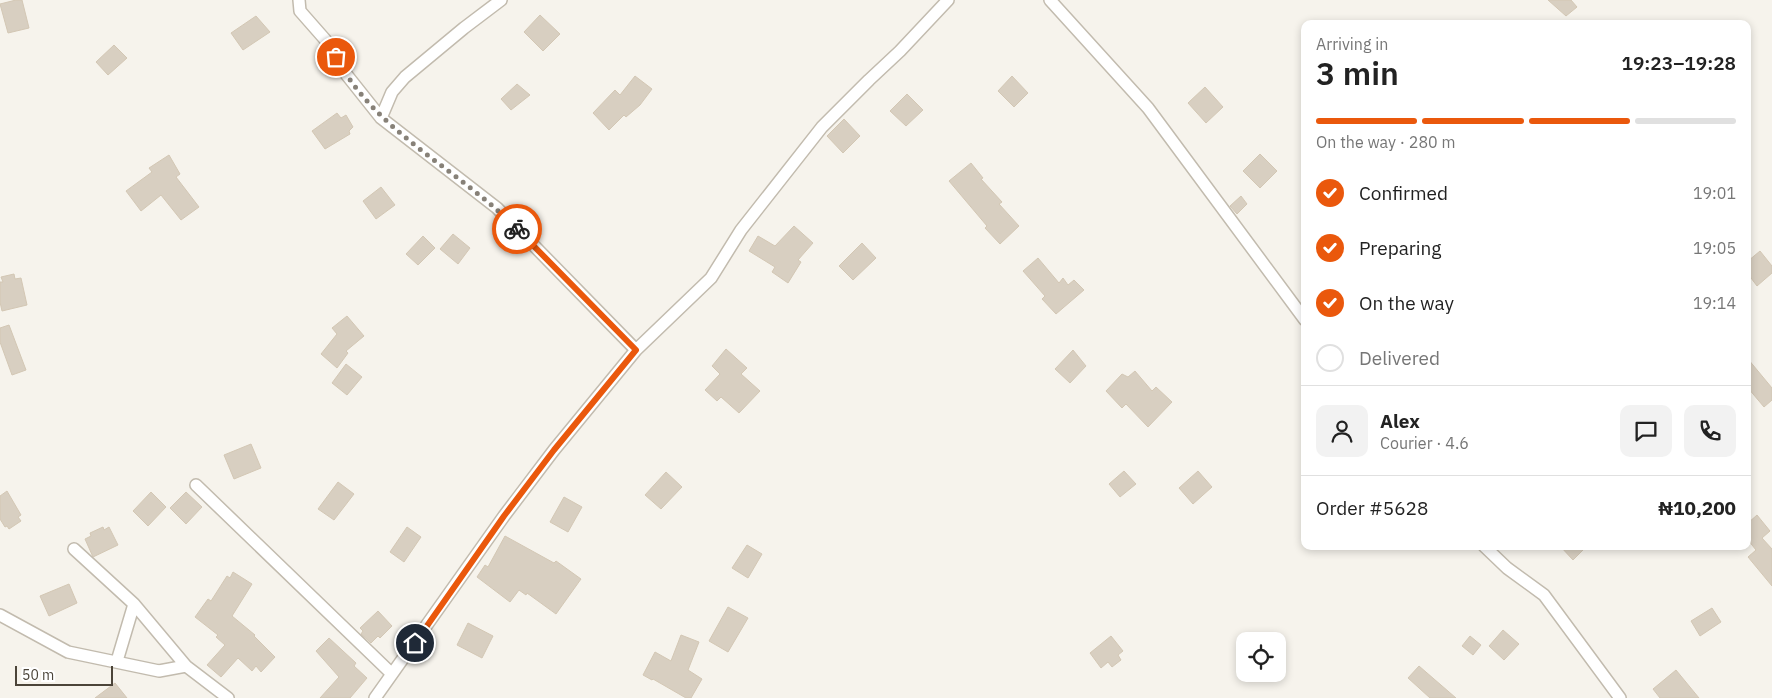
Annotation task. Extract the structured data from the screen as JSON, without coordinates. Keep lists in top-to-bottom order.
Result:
{
  "scale_bar": "50 m",
  "page": {
    "heading": ["3 min", "Arriving in", "19:23–19:28"],
    "panel": [
      "Alex",
      "Courier · 4.6",
      "Order #5628",
      "₦10,200"
    ],
    "bar": "On the way · 280 m",
    "list": [
      ["Confirmed", "19:01"],
      ["Preparing", "19:05"],
      ["On the way", "19:14"],
      "Delivered"
    ],
    "scale": "50 m"
  }
}
